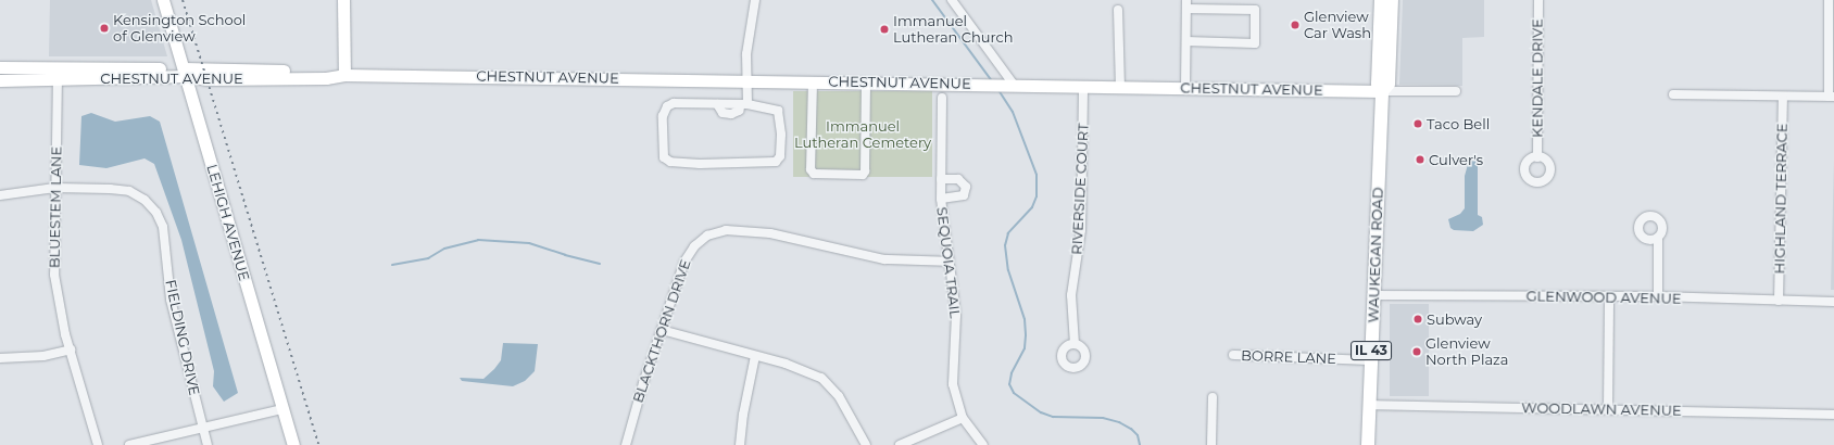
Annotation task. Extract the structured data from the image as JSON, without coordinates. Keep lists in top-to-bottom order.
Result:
{
  "streets": {
    "main road": ["WAUKEGAN ROAD", "IL 43"],
    "street": [
      "CHESTNUT AVENUE",
      "KENDALE DRIVE",
      "RIVERSIDE COURT",
      "HIGHLAND TERRACE",
      "BLUESTEM LANE",
      "LEHIGH AVENUE",
      "SEQUOIA TRAIL",
      "GLENWOOD AVENUE",
      "BLACKTHORN DRIVE",
      "FIELDING DRIVE",
      "BORRE LANE",
      "WOODLAWN AVENUE"
    ]
  },
  "crossings": [
    ["CHESTNUT AVENUE", "RIVERSIDE COURT"],
    ["CHESTNUT AVENUE", "BLUESTEM LANE"],
    ["CHESTNUT AVENUE", "LEHIGH AVENUE"],
    ["CHESTNUT AVENUE", "WAUKEGAN ROAD"],
    ["HIGHLAND TERRACE", "GLENWOOD AVENUE"],
    ["BLUESTEM LANE", "FIELDING DRIVE"],
    ["WAUKEGAN ROAD", "GLENWOOD AVENUE"],
    ["WAUKEGAN ROAD", "BORRE LANE"],
    ["WAUKEGAN ROAD", "WOODLAWN AVENUE"],
    ["SEQUOIA TRAIL", "BLACKTHORN DRIVE"]
  ],
  "parks": ["Immanuel Lutheran Cemetery"],
  "places": [
    "Glenview Car Wash",
    "Kensington School of Glenview",
    "Immanuel Lutheran Church",
    "Taco Bell",
    "Culver's",
    "Subway",
    "Glenview North Plaza"
  ]
}
